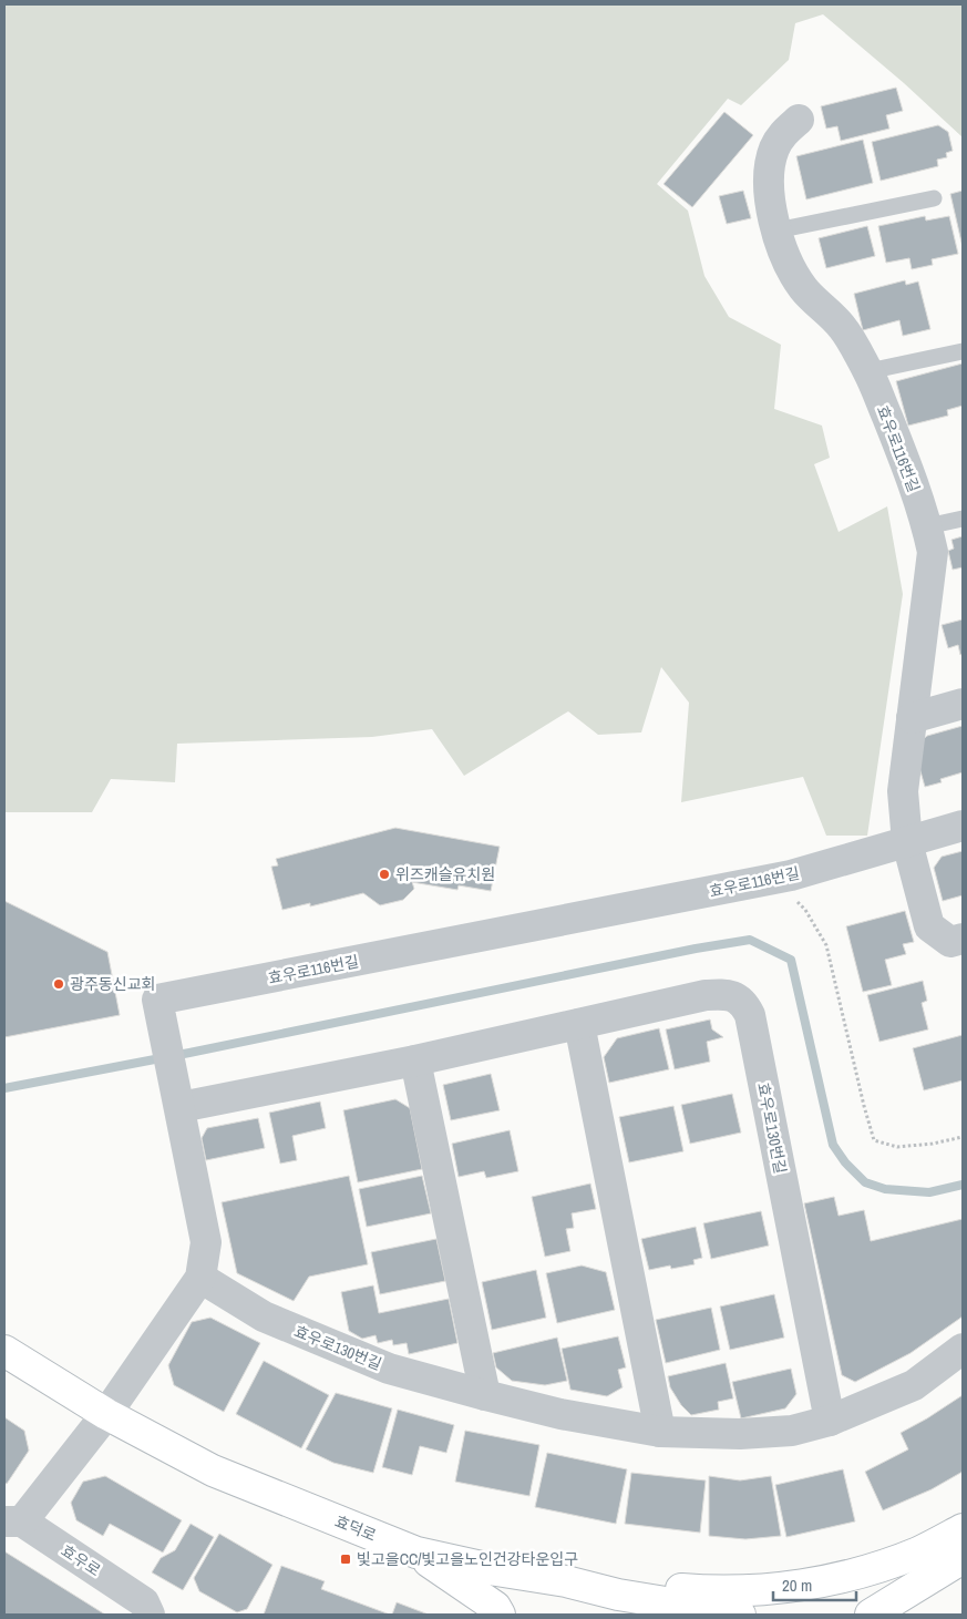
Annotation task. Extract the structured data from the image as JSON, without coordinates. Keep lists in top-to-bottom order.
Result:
{
  "streets": {
    "main road": ["효덕로"],
    "street": ["효우로116번길", "효우로130번길", "효우로"]
  },
  "crossings": [
    ["효우로116번길", "효우로130번길"],
    ["효우로116번길", "효덕로"],
    ["효우로116번길", "효우로"]
  ],
  "places": {
    "other": ["위즈캐슬유치원", "광주동신교회"],
    "transit": ["빛고을CC/빛고을노인건강타운입구"]
  },
  "scale_bar": "20 m"
}
